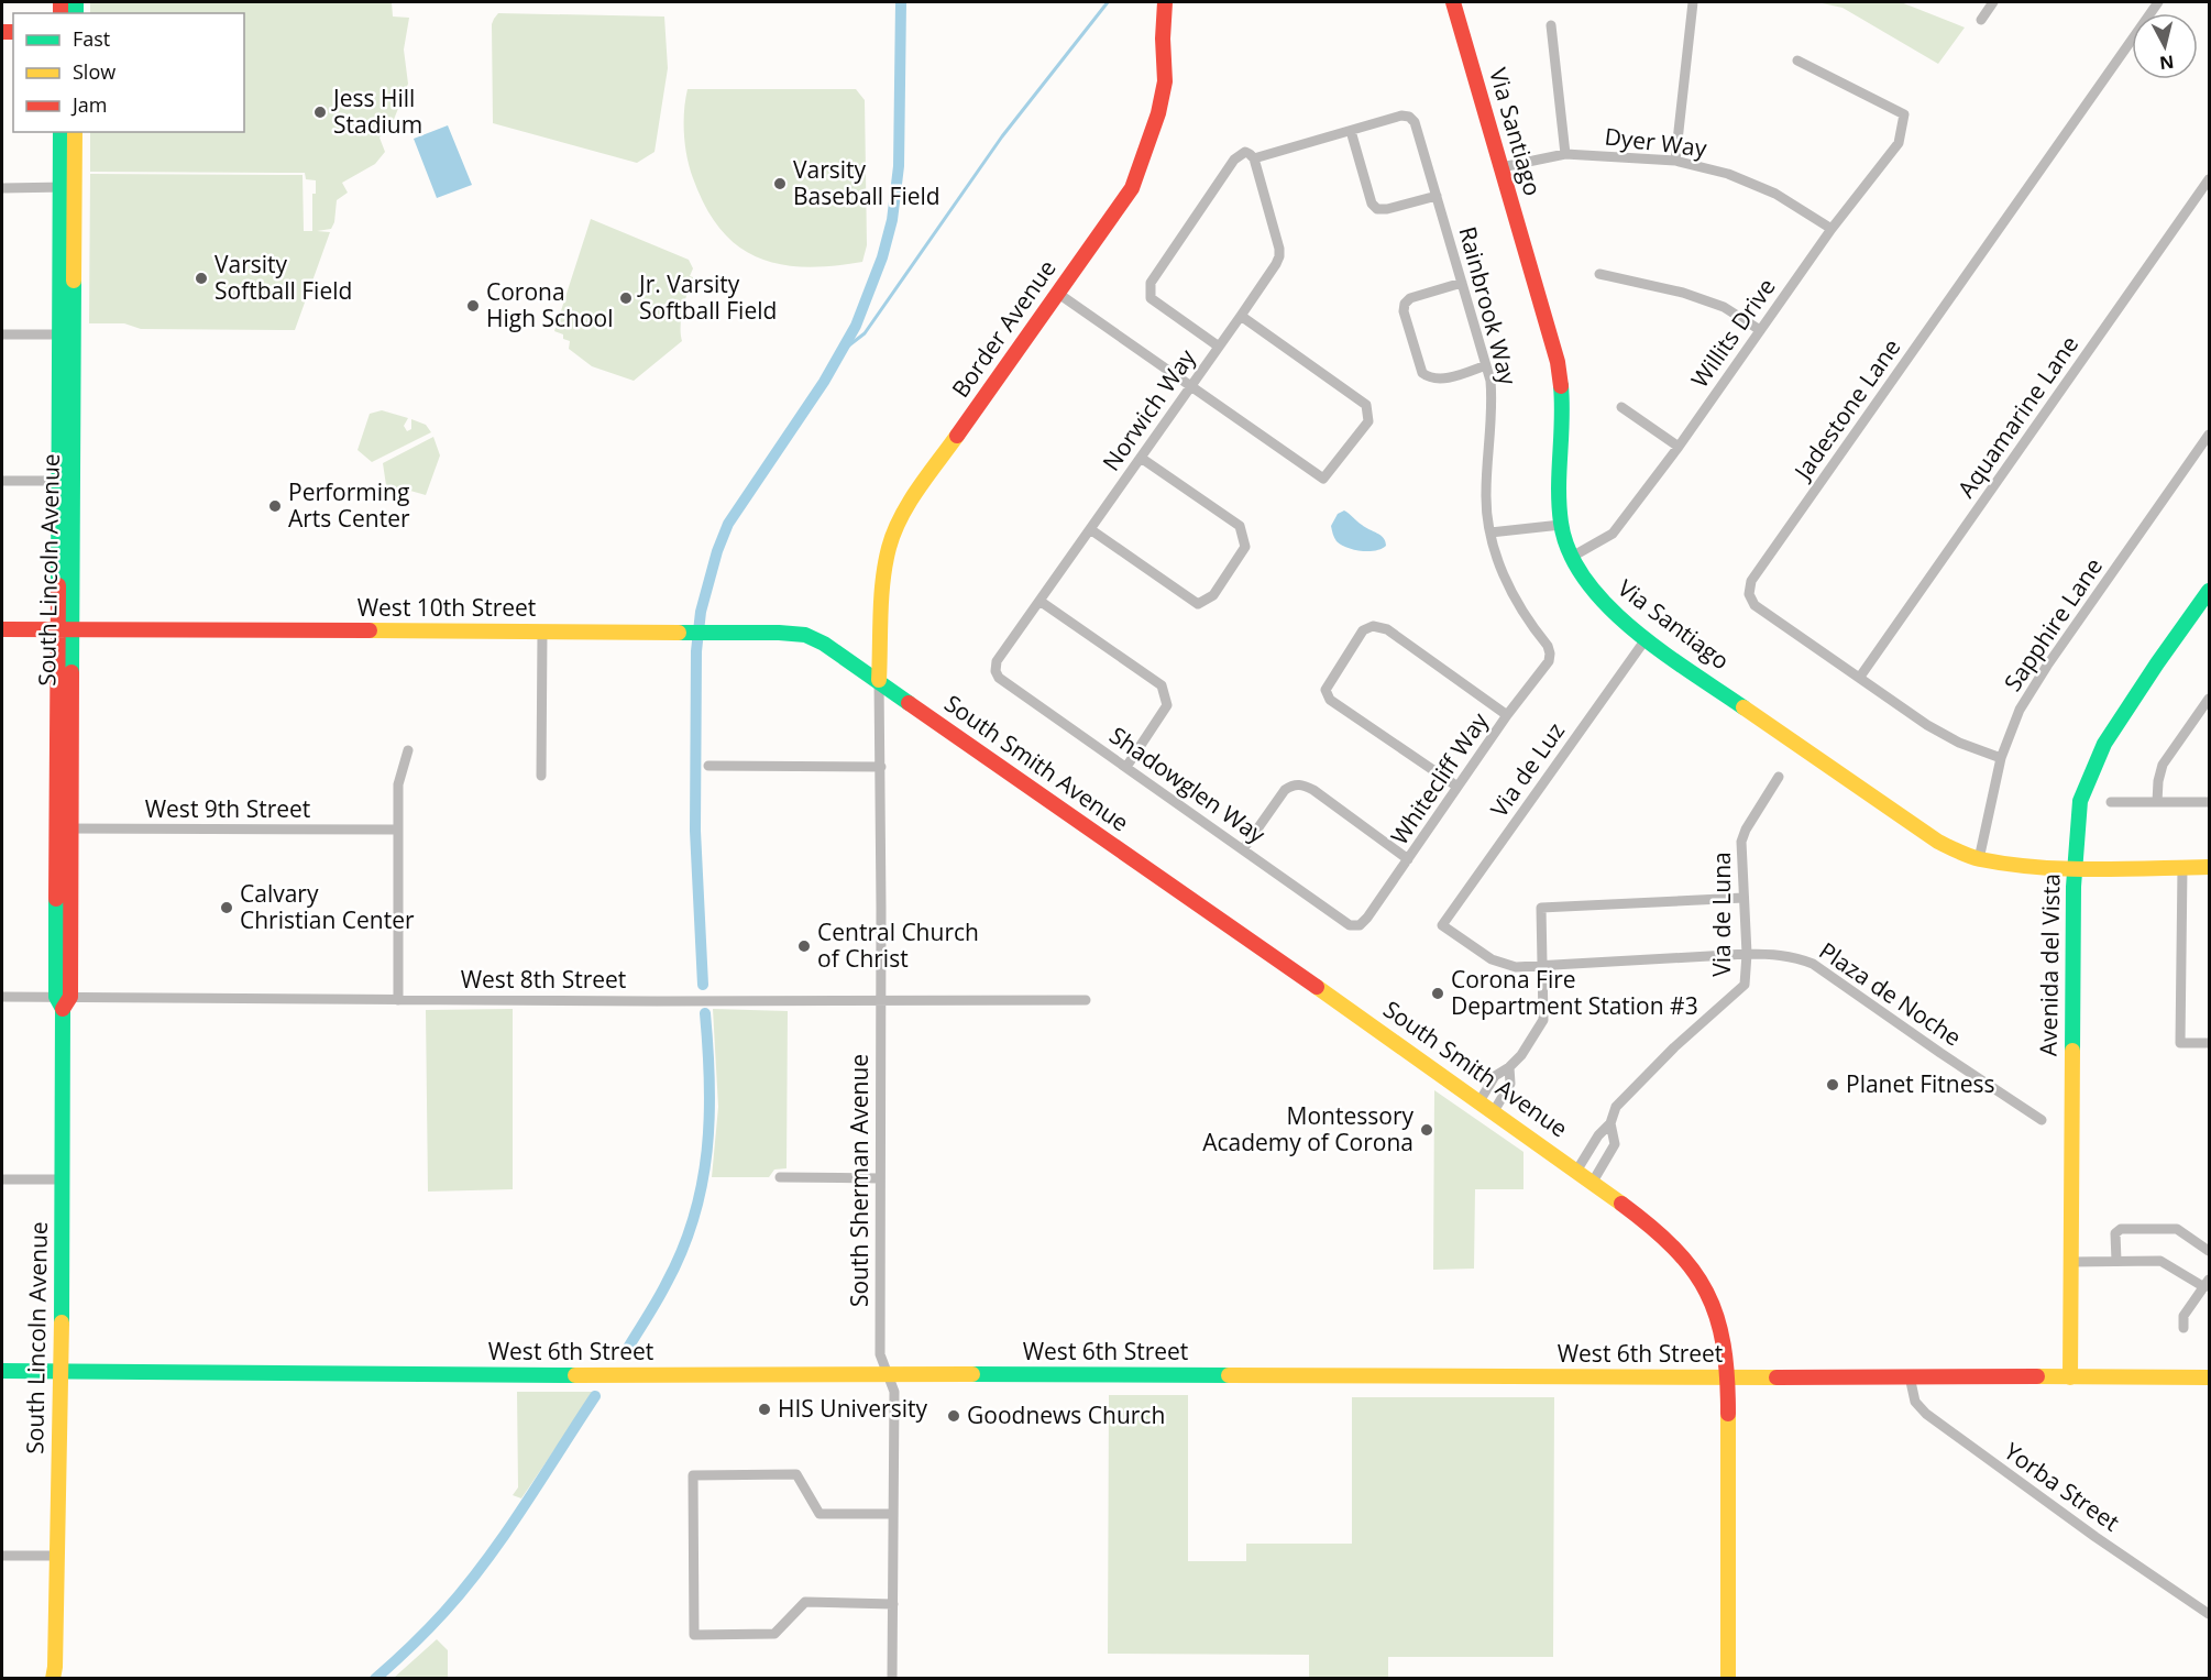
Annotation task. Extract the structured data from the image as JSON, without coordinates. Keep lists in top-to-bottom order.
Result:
{
  "streets": {
    "main road": [
      "Via Santiago",
      "Border Avenue",
      "South Lincoln Avenue",
      "West 10th Street",
      "South Smith Avenue",
      "Avenida del Vista",
      "West 6th Street"
    ],
    "street": [
      "Dyer Way",
      "Rainbrook Way",
      "Willits Drive",
      "Jadestone Lane",
      "Norwich Way",
      "Aquamarine Lane",
      "Sapphire Lane",
      "Via de Luz",
      "Whitecliff Way",
      "Shadowglen Way",
      "West 9th Street",
      "Via de Luna",
      "West 8th Street",
      "Plaza de Noche",
      "South Sherman Avenue",
      "Yorba Street"
    ]
  },
  "crossings": [
    ["Via Santiago", "Dyer Way"],
    ["Via Santiago", "Willits Drive"],
    ["Via Santiago", "Sapphire Lane"],
    ["Via Santiago", "Via de Luz"],
    ["Via Santiago", "Avenida del Vista"],
    ["Dyer Way", "Willits Drive"],
    ["Rainbrook Way", "Whitecliff Way"],
    ["Border Avenue", "West 10th Street"],
    ["Border Avenue", "South Smith Avenue"],
    ["Border Avenue", "South Sherman Avenue"],
    ["Jadestone Lane", "Aquamarine Lane"],
    ["Jadestone Lane", "Sapphire Lane"],
    ["Norwich Way", "Shadowglen Way"],
    ["South Lincoln Avenue", "West 10th Street"],
    ["South Lincoln Avenue", "West 9th Street"],
    ["South Lincoln Avenue", "West 8th Street"],
    ["South Lincoln Avenue", "West 6th Street"],
    ["West 10th Street", "South Smith Avenue"],
    ["West 10th Street", "South Sherman Avenue"],
    ["South Smith Avenue", "Via de Luna"],
    ["South Smith Avenue", "South Sherman Avenue"],
    ["South Smith Avenue", "West 6th Street"],
    ["Via de Luz", "Plaza de Noche"],
    ["Whitecliff Way", "Shadowglen Way"],
    ["Via de Luna", "Plaza de Noche"],
    ["Avenida del Vista", "West 6th Street"],
    ["West 8th Street", "South Sherman Avenue"],
    ["South Sherman Avenue", "West 6th Street"],
    ["West 6th Street", "Yorba Street"]
  ],
  "places": [
    "Jess Hill Stadium",
    "Varsity Baseball Field",
    "Varsity Softball Field",
    "Jr. Varsity Softball Field",
    "Corona High School",
    "Performing Arts Center",
    "Calvary Christian Center",
    "Central Church of Christ",
    "Corona Fire Department Station #3",
    "Planet Fitness",
    "Montessory Academy of Corona",
    "HIS University",
    "Goodnews Church"
  ],
  "legend": ["Fast", "Slow", "Jam"],
  "north": "bottom"
}
